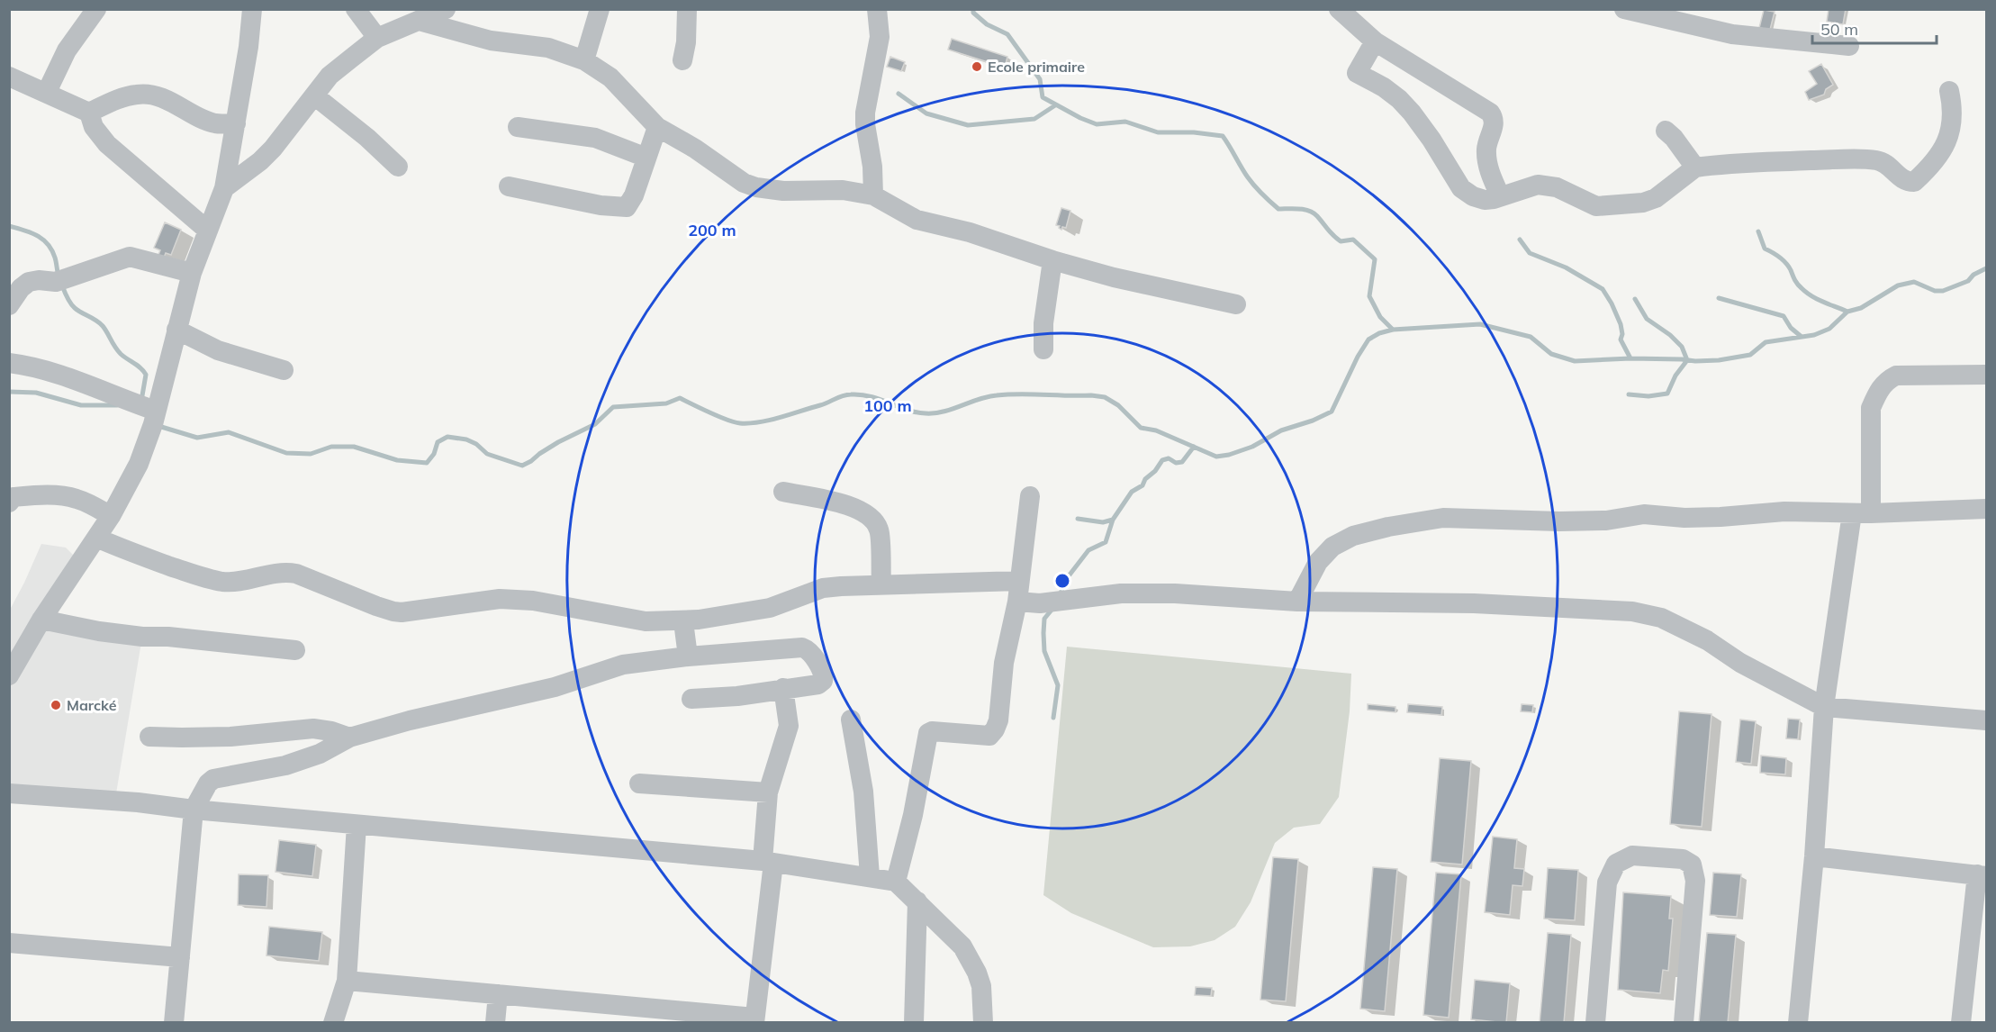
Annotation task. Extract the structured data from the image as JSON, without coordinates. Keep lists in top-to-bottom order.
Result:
{
  "places": ["Ecole primaire", "Marcké"],
  "scale_bar": "50 m",
  "rings": ["200 m", "100 m"]
}
